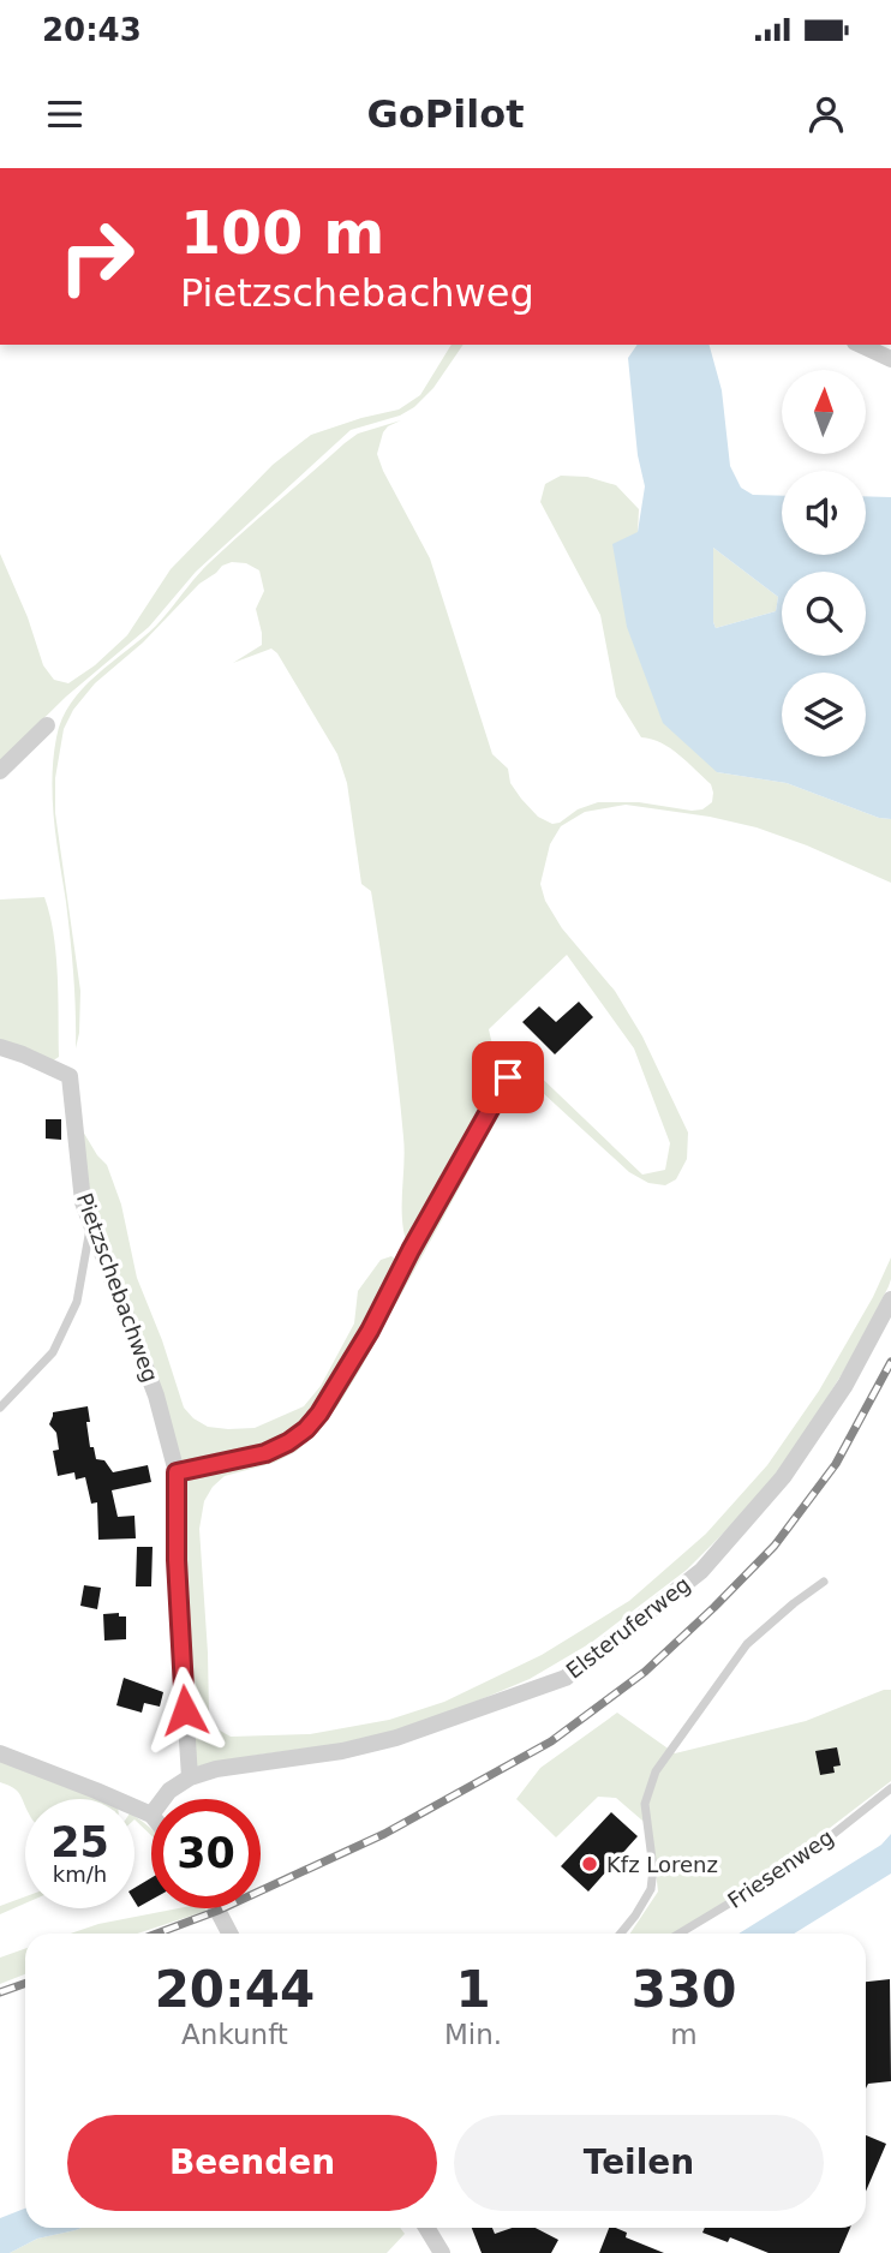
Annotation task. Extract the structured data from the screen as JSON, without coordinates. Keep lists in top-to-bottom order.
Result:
{
  "streets": {
    "street": ["Pietzschebachweg", "Elsteruferweg"],
    "lane": ["Friesenweg"]
  },
  "crossings": [
    ["Pietzschebachweg", "Elsteruferweg"]
  ],
  "places": ["Kfz Lorenz"],
  "north": "top",
  "page": {
    "status": "20:43",
    "header": "GoPilot",
    "turn": ["100 m", "Pietzschebachweg"],
    "speed": "25 km/h",
    "limit": "30",
    "eta": [
      "20:44",
      "Ankunft",
      "1",
      "Min.",
      "330",
      "m"
    ],
    "buttons": ["Beenden", "Teilen"]
  }
}
